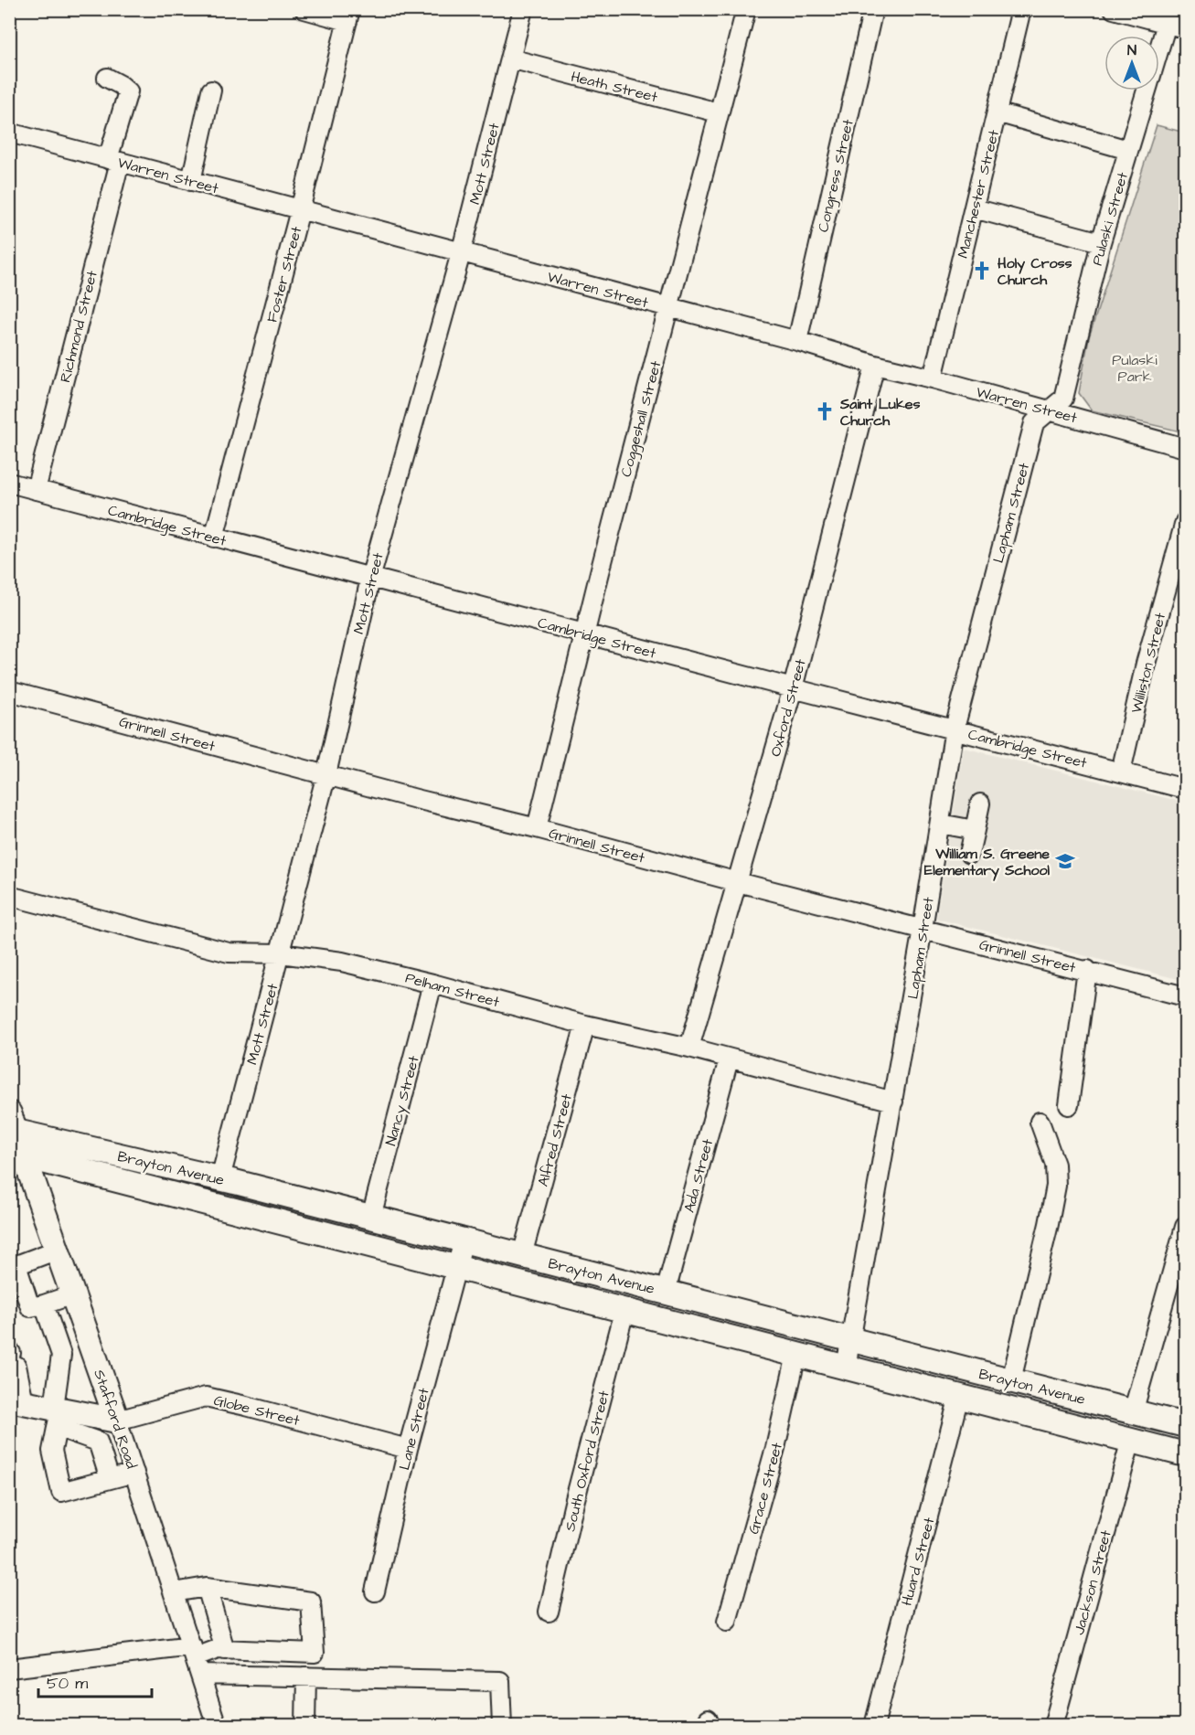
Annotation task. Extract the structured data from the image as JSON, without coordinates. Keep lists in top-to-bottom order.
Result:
{
  "streets": {
    "main road": ["Brayton Avenue", "Globe Street", "Stafford Road"],
    "street": [
      "Heath Street",
      "Mott Street",
      "Warren Street",
      "Congress Street",
      "Manchester Street",
      "Pulaski Street",
      "Foster Street",
      "Richmond Street",
      "Coggeshall Street",
      "Lapham Street",
      "Cambridge Street",
      "Williston Street",
      "Oxford Street",
      "Grinnell Street",
      "Pelham Street",
      "Nancy Street",
      "Alfred Street",
      "Ada Street",
      "Lane Street",
      "South Oxford Street",
      "Grace Street",
      "Huard Street",
      "Jackson Street"
    ]
  },
  "crossings": [
    ["Heath Street", "Mott Street"],
    ["Heath Street", "Coggeshall Street"],
    ["Mott Street", "Warren Street"],
    ["Mott Street", "Cambridge Street"],
    ["Mott Street", "Grinnell Street"],
    ["Mott Street", "Pelham Street"],
    ["Mott Street", "Brayton Avenue"],
    ["Warren Street", "Congress Street"],
    ["Warren Street", "Manchester Street"],
    ["Warren Street", "Pulaski Street"],
    ["Warren Street", "Foster Street"],
    ["Warren Street", "Richmond Street"],
    ["Warren Street", "Coggeshall Street"],
    ["Warren Street", "Lapham Street"],
    ["Warren Street", "Oxford Street"],
    ["Pulaski Street", "Lapham Street"],
    ["Foster Street", "Cambridge Street"],
    ["Richmond Street", "Cambridge Street"],
    ["Coggeshall Street", "Cambridge Street"],
    ["Coggeshall Street", "Grinnell Street"],
    ["Lapham Street", "Cambridge Street"],
    ["Lapham Street", "Grinnell Street"],
    ["Lapham Street", "Pelham Street"],
    ["Lapham Street", "Brayton Avenue"],
    ["Cambridge Street", "Williston Street"],
    ["Cambridge Street", "Oxford Street"],
    ["Oxford Street", "Grinnell Street"],
    ["Oxford Street", "Pelham Street"],
    ["Pelham Street", "Nancy Street"],
    ["Pelham Street", "Alfred Street"],
    ["Pelham Street", "Ada Street"],
    ["Nancy Street", "Brayton Avenue"],
    ["Alfred Street", "Brayton Avenue"],
    ["Brayton Avenue", "Ada Street"],
    ["Brayton Avenue", "Stafford Road"],
    ["Brayton Avenue", "Lane Street"],
    ["Brayton Avenue", "South Oxford Street"],
    ["Brayton Avenue", "Grace Street"],
    ["Brayton Avenue", "Huard Street"],
    ["Brayton Avenue", "Jackson Street"],
    ["Globe Street", "Stafford Road"],
    ["Globe Street", "Lane Street"]
  ],
  "parks": ["Pulaski Park"],
  "places": {
    "church": ["Holy Cross Church", "Saint Lukes Church"],
    "school or university": ["William S. Greene Elementary School"]
  },
  "scale_bar": "50 m",
  "north": "top"
}
